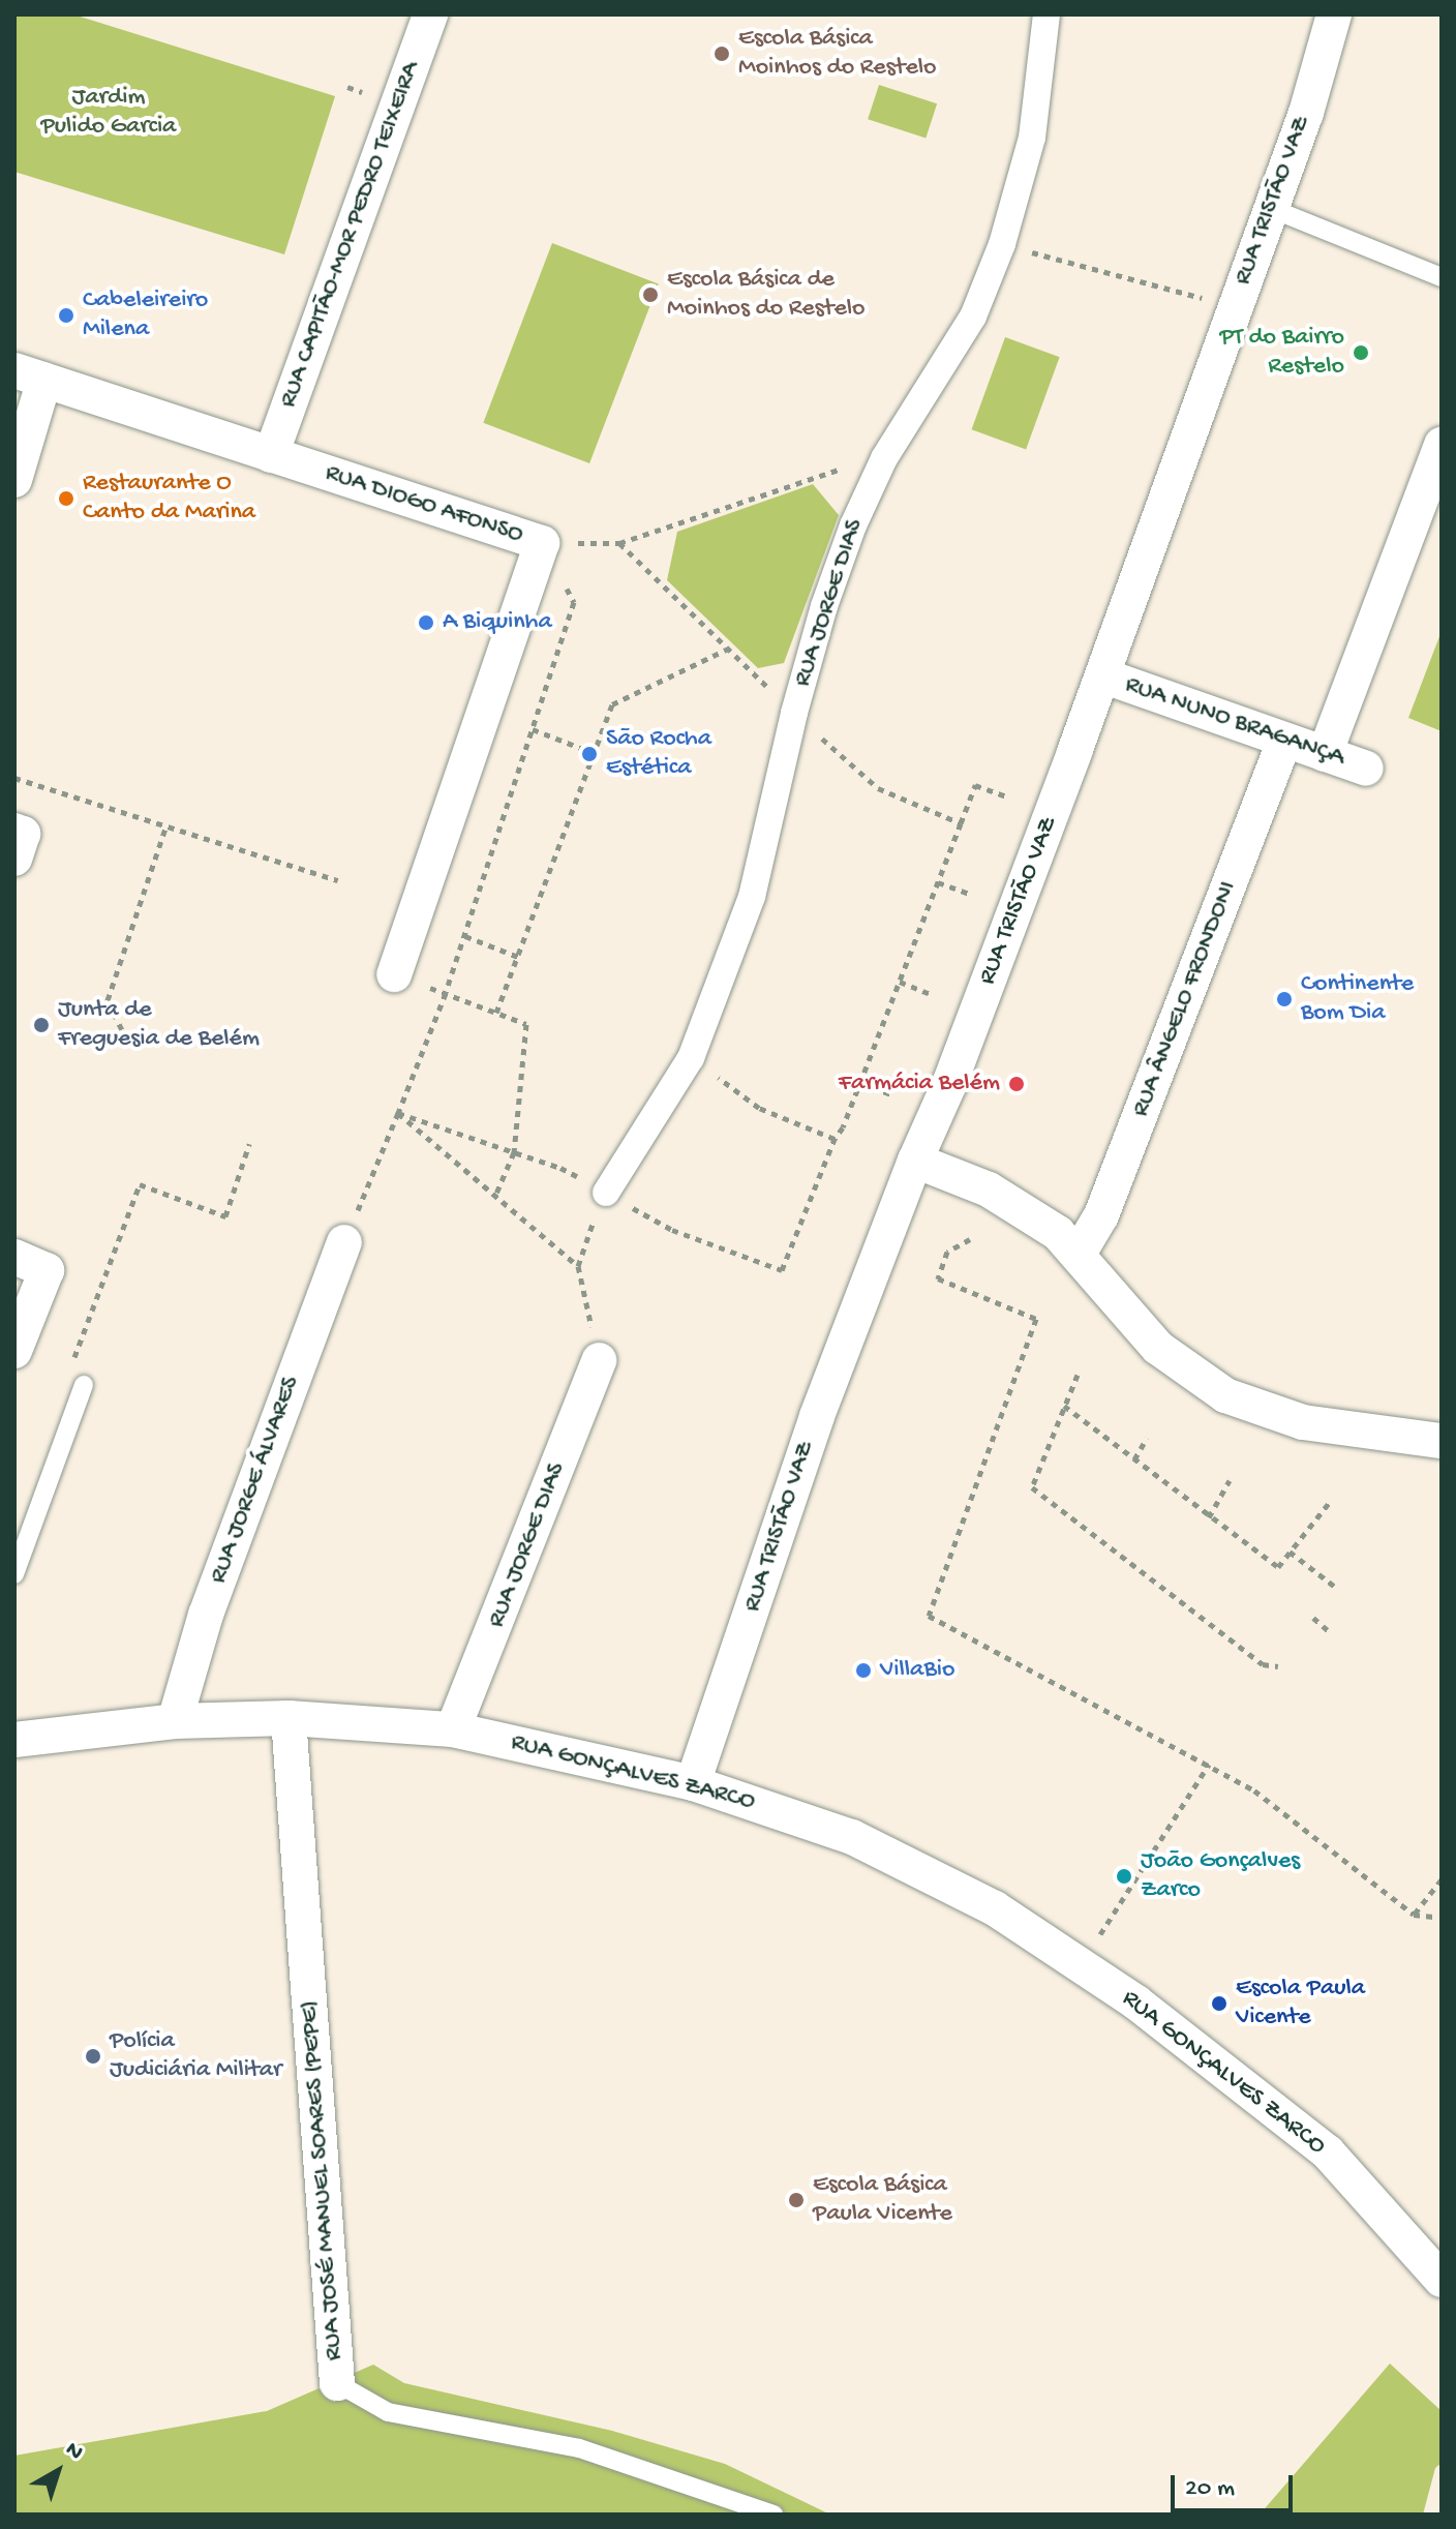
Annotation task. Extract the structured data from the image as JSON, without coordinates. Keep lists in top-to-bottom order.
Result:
{
  "streets": {
    "street": [
      "RUA TRISTÃO VAZ",
      "RUA CAPITÃO-MOR PEDRO TEIXEIRA",
      "RUA DIOGO AFONSO",
      "RUA JORGE DIAS",
      "RUA NUNO BRAGANÇA",
      "RUA ÂNGELO FRONDONI",
      "RUA JORGE ÁLVARES",
      "RUA GONÇALVES ZARCO",
      "RUA JOSÉ MANUEL SOARES (PEPE)"
    ]
  },
  "crossings": [
    ["RUA TRISTÃO VAZ", "RUA NUNO BRAGANÇA"],
    ["RUA TRISTÃO VAZ", "RUA GONÇALVES ZARCO"],
    ["RUA CAPITÃO-MOR PEDRO TEIXEIRA", "RUA DIOGO AFONSO"],
    ["RUA JORGE DIAS", "RUA GONÇALVES ZARCO"],
    ["RUA NUNO BRAGANÇA", "RUA ÂNGELO FRONDONI"],
    ["RUA JORGE ÁLVARES", "RUA GONÇALVES ZARCO"],
    ["RUA GONÇALVES ZARCO", "RUA JOSÉ MANUEL SOARES (PEPE)"]
  ],
  "parks": ["Jardim Pulido Garcia"],
  "places": [
    "Escola Básica Moinhos do Restelo",
    "Escola Básica de Moinhos do Restelo",
    "Cabeleireiro Milena",
    "PT do Bairro Restelo",
    "Restaurante O Canto da Marina",
    "A Biquinha",
    "São Rocha Estética",
    "Continente Bom Dia",
    "Junta de Freguesia de Belém",
    "Farmácia Belém",
    "VillaBio",
    "João Gonçalves Zarco",
    "Escola Paula Vicente",
    "Polícia Judiciária Militar",
    "Escola Básica Paula Vicente"
  ],
  "scale_bar": "20 m",
  "north": "top right"
}
